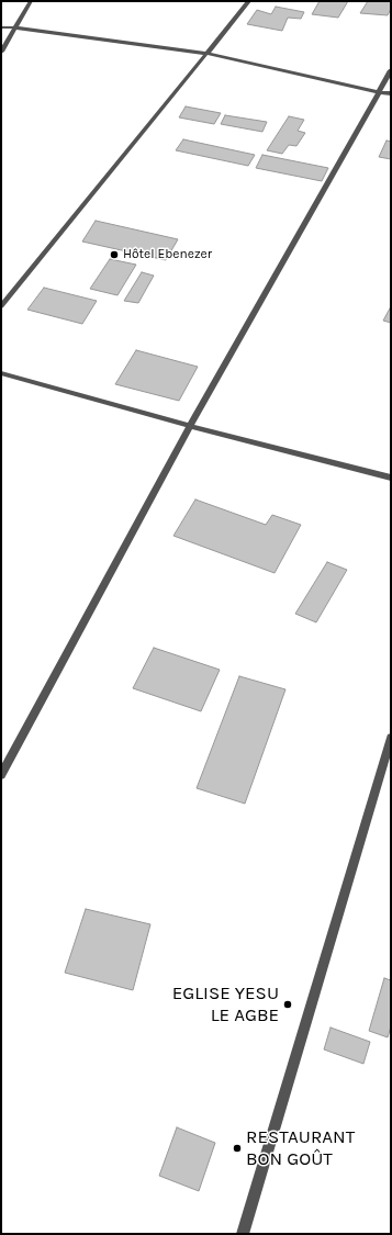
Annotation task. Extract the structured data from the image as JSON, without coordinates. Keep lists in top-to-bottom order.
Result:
{
  "places": ["Hôtel Ebenezer", "EGLISE YESU LE AGBE", "RESTAURANT BON GOÛT"]
}
